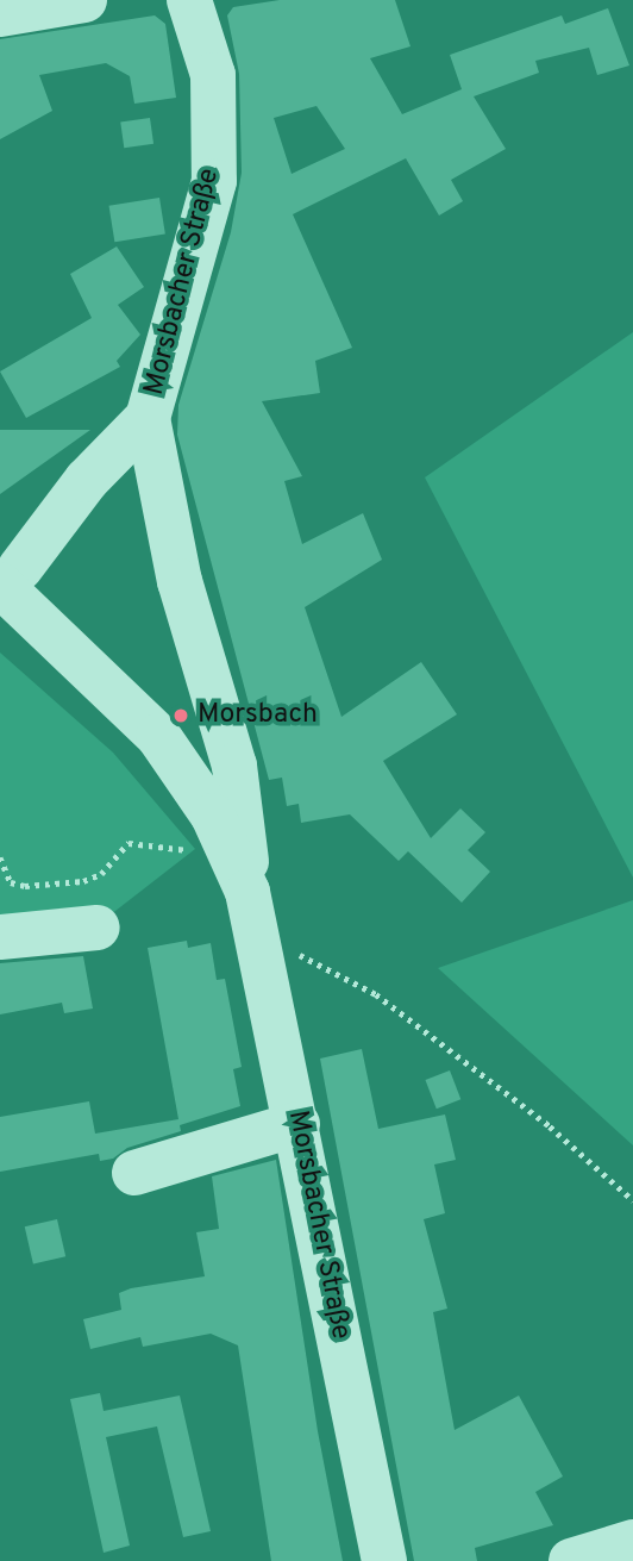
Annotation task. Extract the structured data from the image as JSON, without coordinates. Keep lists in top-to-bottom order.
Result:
{
  "streets": {
    "street": ["Morsbacher Straße"]
  },
  "places": ["Morsbach"]
}
